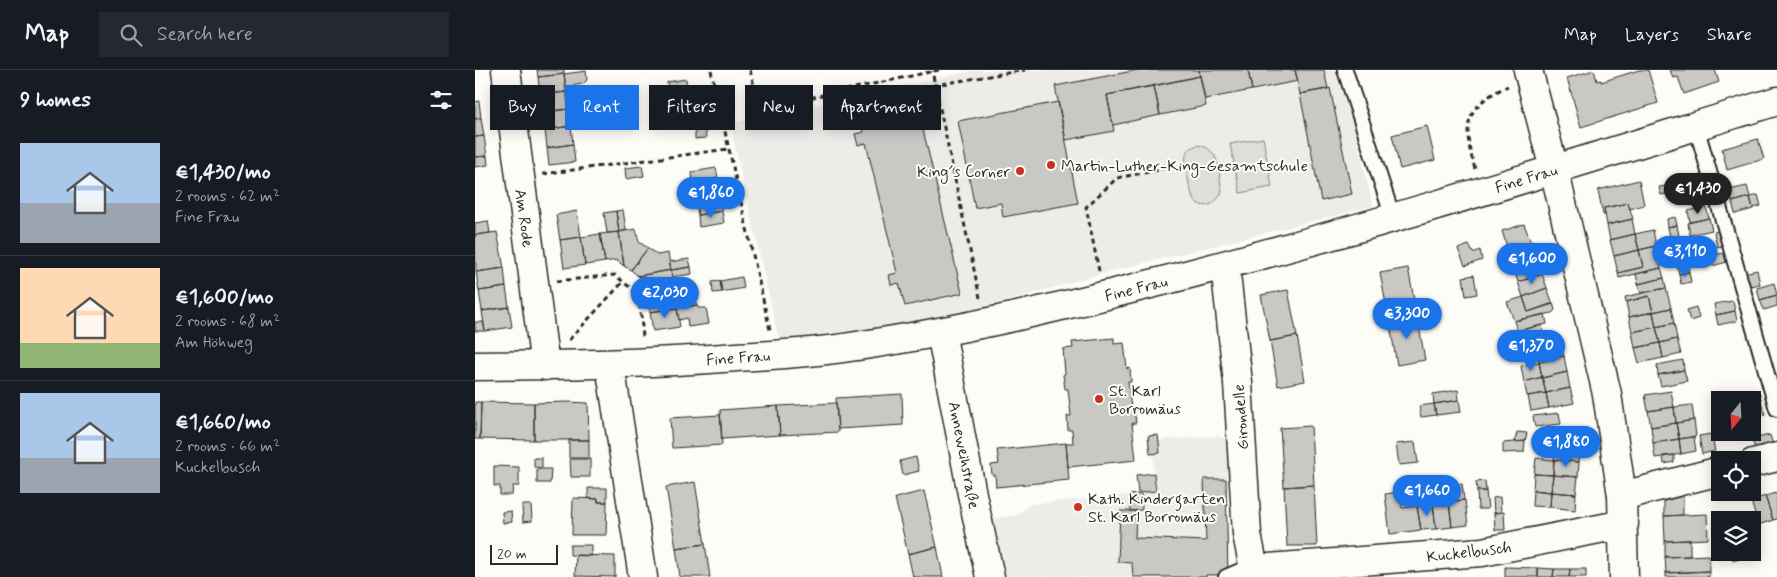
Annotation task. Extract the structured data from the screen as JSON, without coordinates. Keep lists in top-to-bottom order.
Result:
{
  "streets": {
    "street": [
      "Fine Frau",
      "Am Rode",
      "Girondelle",
      "Anneweihstraße",
      "Kuckelbusch"
    ]
  },
  "crossings": [
    ["Fine Frau", "Am Rode"],
    ["Fine Frau", "Girondelle"],
    ["Fine Frau", "Anneweihstraße"],
    ["Girondelle", "Kuckelbusch"]
  ],
  "places": [
    "Martin-Luther-King-Gesamtschule",
    "King´s Corner",
    "St. Karl Borromäus",
    "Kath. Kindergarten St. Karl Borromäus"
  ],
  "scale_bar": "20 m",
  "north": "bottom",
  "page": {
    "header": "Map",
    "search": "Search here",
    "nav": ["Map", "Layers", "Share"],
    "heading": "9 homes",
    "chip": [
      "Buy",
      "Rent",
      "Filters",
      "New",
      "Apartment"
    ],
    "list": [
      {
        "name": "€1,430/mo",
        "note": "2 rooms · 62 m² · Fine Frau"
      },
      {
        "name": "€1,600/mo",
        "note": "2 rooms · 68 m² · Am Höhweg"
      },
      {
        "name": "€1,660/mo",
        "note": "2 rooms · 66 m² · Kuckelbusch"
      }
    ],
    "price": [
      "€1,430",
      "€1,860",
      "€3,110",
      "€1,600",
      "€2,030",
      "€3,300",
      "€1,370",
      "€1,880",
      "€1,660"
    ],
    "scale": "20 m"
  }
}
